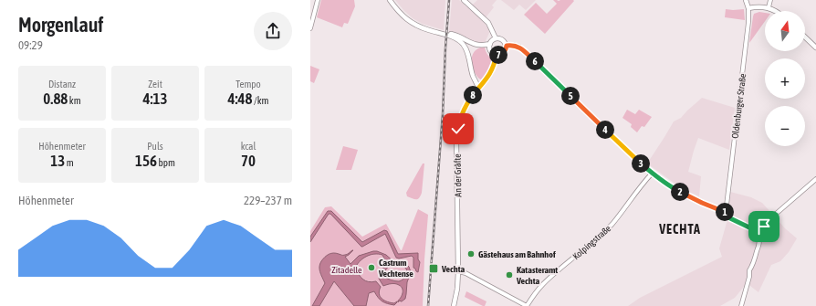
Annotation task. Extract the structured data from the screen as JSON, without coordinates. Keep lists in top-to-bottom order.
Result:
{
  "streets": {
    "main road": ["Oldenburger Straße", "An der Gräfte"],
    "street": ["Kolpingstraße"]
  },
  "districts": ["VECHTA"],
  "parks": ["Zitadelle"],
  "places": {
    "other": ["Gästehaus am Bahnhof", "Castrum Vechtense", "Katasteramt Vechta"],
    "transit": ["Vechta"]
  },
  "north": "top",
  "page": {
    "heading": ["Morgenlauf", "09:29"],
    "map_buttons": ["+", "−"],
    "pins": [
      "7",
      "6",
      "8",
      "5",
      "4",
      "3",
      "2",
      "1"
    ],
    "stats": [
      ["Distanz", "0.88 km"],
      ["Zeit", "4:13"],
      ["Tempo", "4:48 /km"],
      ["Höhenmeter", "13 m"],
      ["Puls", "156 bpm"],
      ["kcal", "70"]
    ],
    "chart": ["Höhenmeter", "229–237 m"]
  }
}
